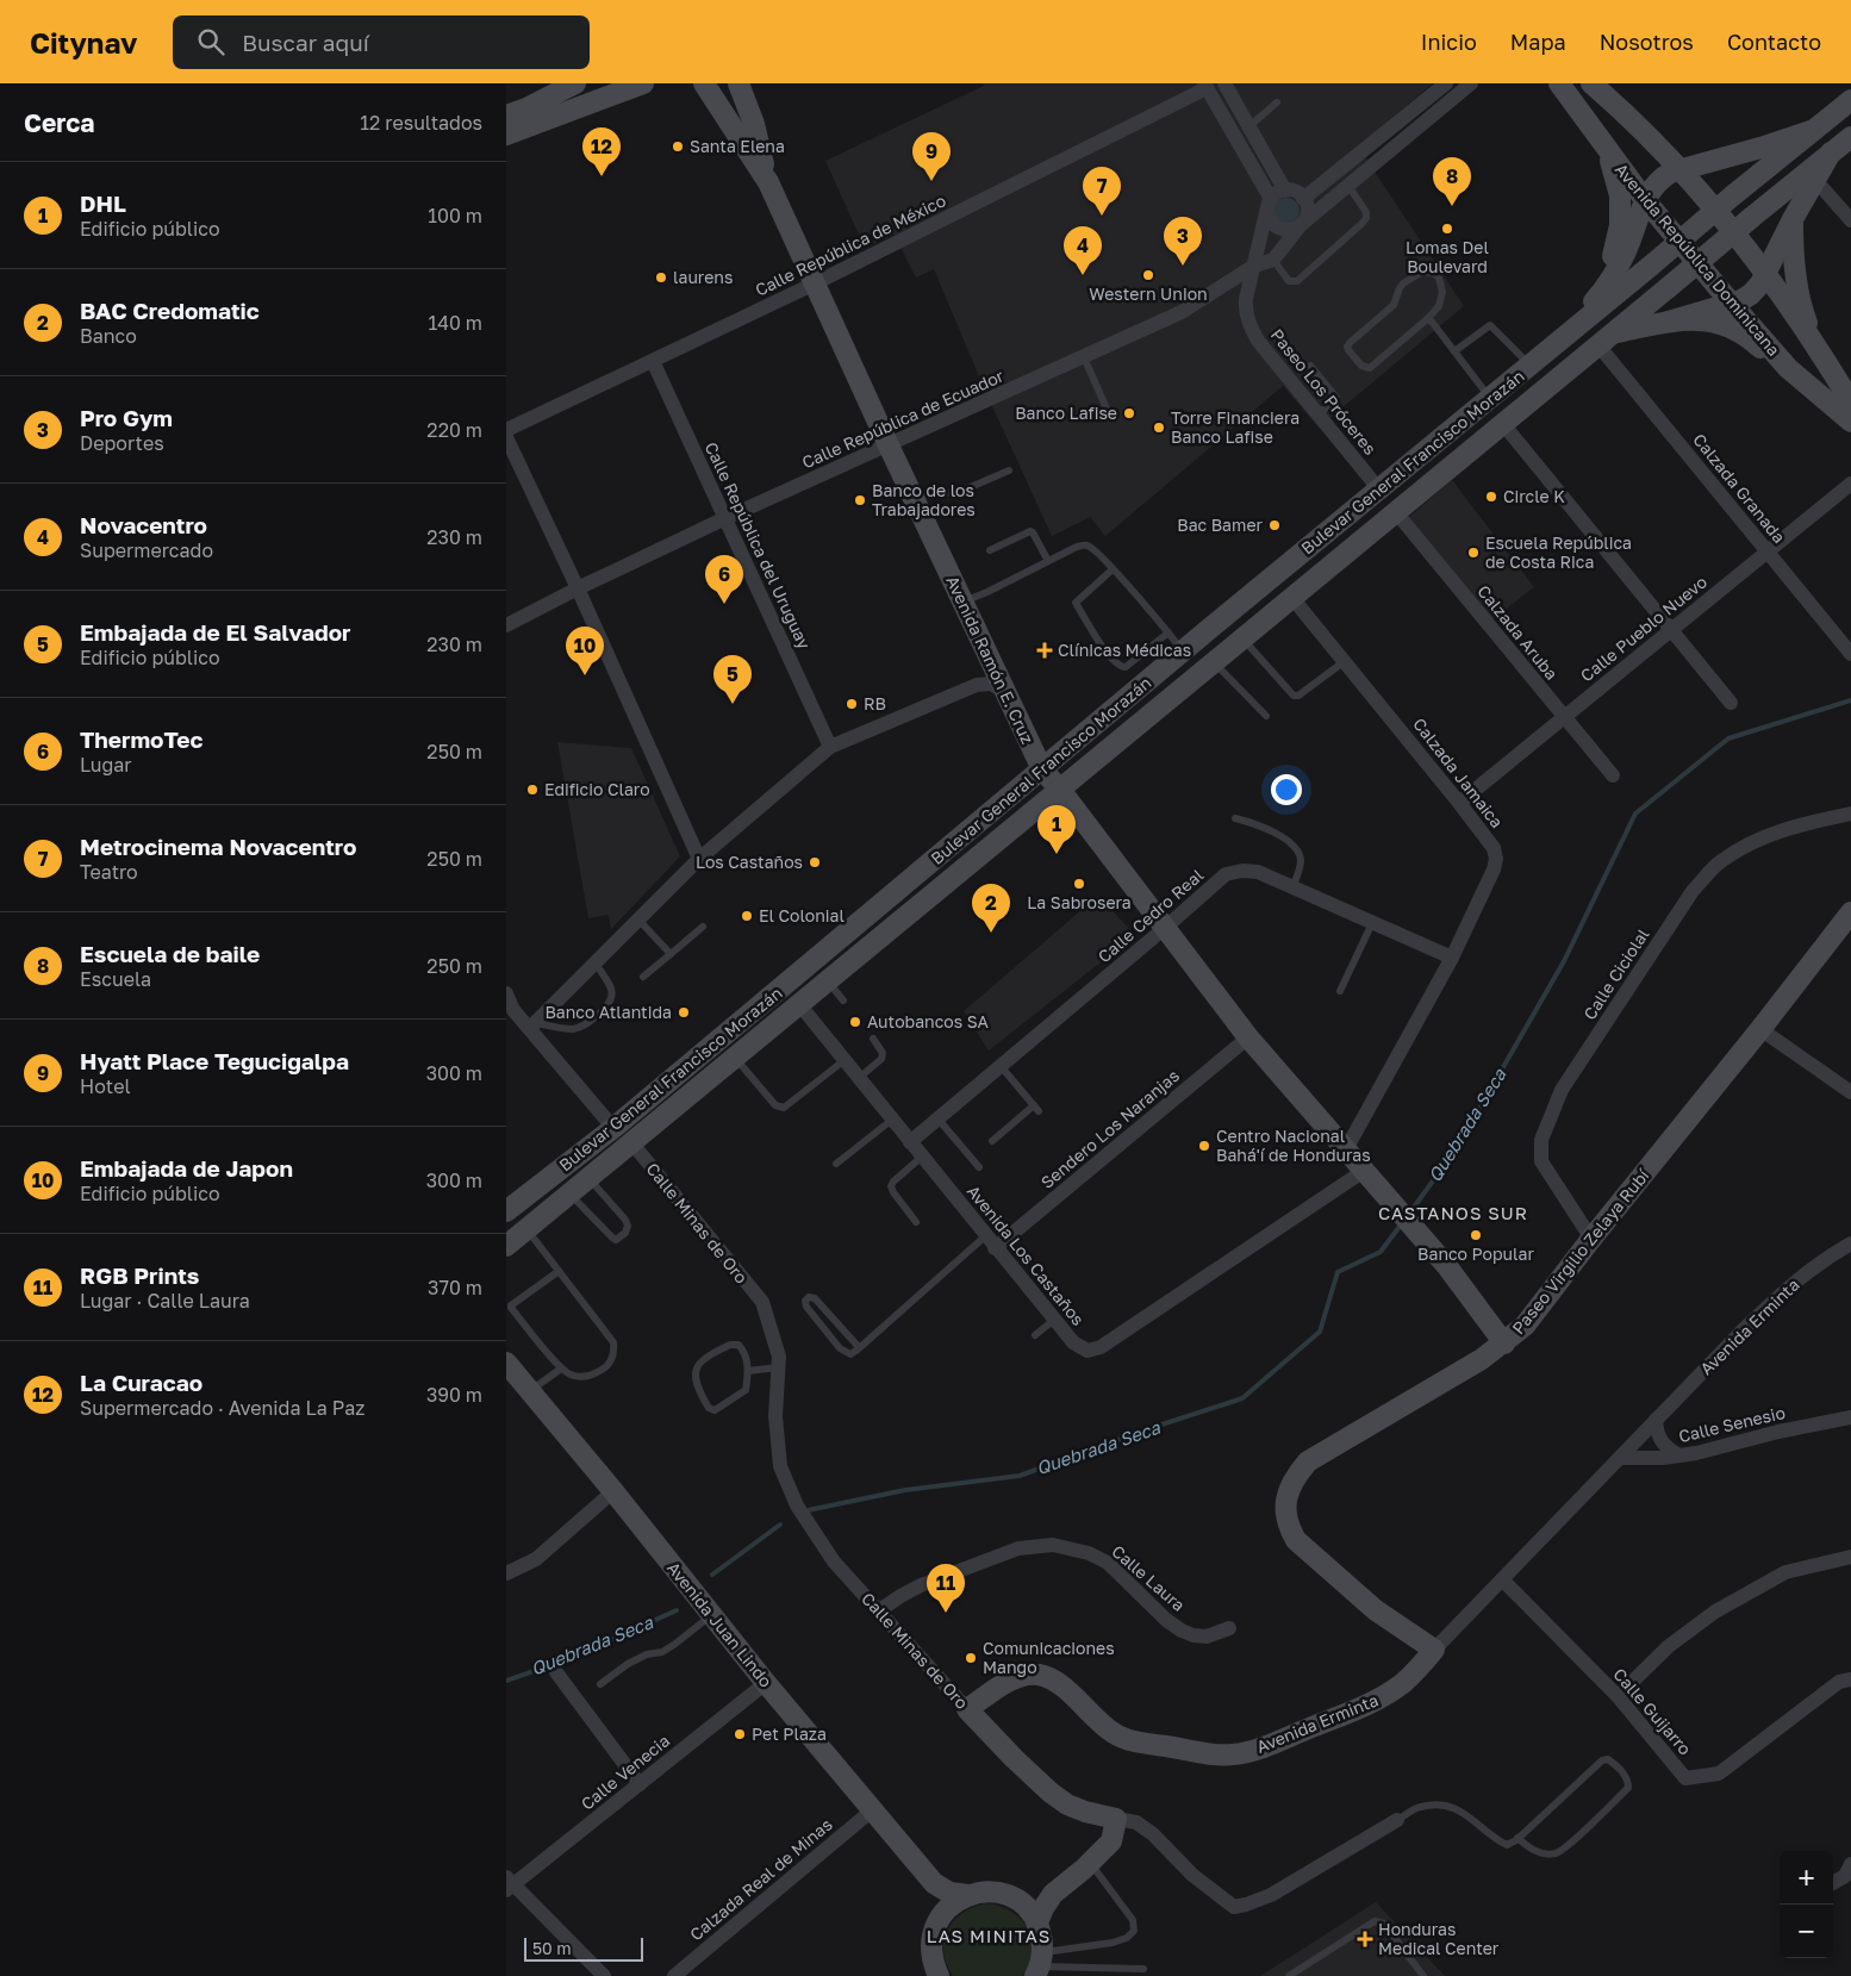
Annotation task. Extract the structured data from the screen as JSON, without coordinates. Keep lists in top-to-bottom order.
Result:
{
  "streets": {
    "street": [
      "Calle República de México",
      "Avenida República Dominicana",
      "Paseo Los Próceres",
      "Calle República de Ecuador",
      "Bulevar General Francisco Morazán",
      "Calzada Granada",
      "Calle República del Uruguay",
      "Calle Pueblo Nuevo",
      "Calzada Aruba",
      "Avenida Ramón E. Cruz",
      "Calzada Jamaica",
      "Calle Cedro Real",
      "Calle Ciciolal",
      "Sendero Los Naranjas",
      "Calle Minas de Oro",
      "Paseo Virgilio Zelaya Rubí",
      "Avenida Los Castaños",
      "Avenida Erminta",
      "Calle Senesio",
      "Calle Laura",
      "Avenida Juan Lindo",
      "Calle Guijarro",
      "Calle Venecia",
      "Calzada Real de Minas"
    ]
  },
  "crossings": [
    ["Calle República de México", "Calle República del Uruguay"],
    ["Calle República de México", "Avenida Ramón E. Cruz"],
    ["Paseo Los Próceres", "Calle República de Ecuador"],
    ["Paseo Los Próceres", "Bulevar General Francisco Morazán"],
    ["Calle República de Ecuador", "Calle República del Uruguay"],
    ["Calle República de Ecuador", "Avenida Ramón E. Cruz"],
    ["Bulevar General Francisco Morazán", "Calzada Granada"],
    ["Bulevar General Francisco Morazán", "Calzada Aruba"],
    ["Bulevar General Francisco Morazán", "Avenida Ramón E. Cruz"],
    ["Bulevar General Francisco Morazán", "Calzada Jamaica"],
    ["Bulevar General Francisco Morazán", "Calle Minas de Oro"],
    ["Bulevar General Francisco Morazán", "Avenida Los Castaños"],
    ["Calzada Granada", "Calle Pueblo Nuevo"],
    ["Calle Pueblo Nuevo", "Calzada Aruba"],
    ["Calle Pueblo Nuevo", "Calzada Jamaica"],
    ["Avenida Ramón E. Cruz", "Calzada Jamaica"],
    ["Avenida Ramón E. Cruz", "Calle Cedro Real"],
    ["Avenida Ramón E. Cruz", "Sendero Los Naranjas"],
    ["Avenida Ramón E. Cruz", "Paseo Virgilio Zelaya Rubí"],
    ["Avenida Ramón E. Cruz", "Avenida Los Castaños"],
    ["Calzada Jamaica", "Calle Cedro Real"],
    ["Calle Cedro Real", "Avenida Los Castaños"],
    ["Calle Ciciolal", "Paseo Virgilio Zelaya Rubí"],
    ["Sendero Los Naranjas", "Avenida Los Castaños"],
    ["Calle Minas de Oro", "Avenida Erminta"],
    ["Calle Minas de Oro", "Calle Laura"],
    ["Paseo Virgilio Zelaya Rubí", "Avenida Erminta"],
    ["Avenida Erminta", "Calle Senesio"],
    ["Avenida Erminta", "Calle Guijarro"],
    ["Avenida Juan Lindo", "Calle Venecia"],
    ["Avenida Juan Lindo", "Calzada Real de Minas"]
  ],
  "districts": ["CASTANOS SUR", "LAS MINITAS"],
  "water": ["Quebrada Seca"],
  "places": {
    "other": [
      "Santa Elena",
      "Lomas Del Boulevard",
      "Western Union",
      "laurens",
      "Banco Lafise",
      "Torre Financiera Banco Lafise",
      "Circle K",
      "Banco de los Trabajadores",
      "Bac Bamer",
      "Escuela República de Costa Rica",
      "RB",
      "Edificio Claro",
      "Los Castaños",
      "La Sabrosera",
      "El Colonial",
      "Banco Atlantida",
      "Autobancos SA",
      "Centro Nacional Bahá'í de Honduras",
      "Banco Popular",
      "Comunicaciones Mango",
      "Pet Plaza"
    ],
    "health": ["Clínicas Médicas", "Honduras Medical Center"]
  },
  "scale_bar": "50 m",
  "page": {
    "header": "Citynav",
    "search": "Buscar aquí",
    "nav": [
      "Inicio",
      "Mapa",
      "Nosotros",
      "Contacto"
    ],
    "heading": ["Cerca", "12 resultados"],
    "pins": [
      "12",
      "9",
      "8",
      "7",
      "3",
      "4",
      "6",
      "10",
      "5",
      "1",
      "2",
      "11"
    ],
    "list": [
      {
        "mark": "1",
        "name": "DHL",
        "note": "Edificio público",
        "value": "100 m"
      },
      {
        "mark": "2",
        "name": "BAC Credomatic",
        "note": "Banco",
        "value": "140 m"
      },
      {
        "mark": "3",
        "name": "Pro Gym",
        "note": "Deportes",
        "value": "220 m"
      },
      {
        "mark": "4",
        "name": "Novacentro",
        "note": "Supermercado",
        "value": "230 m"
      },
      {
        "mark": "5",
        "name": "Embajada de El Salvador",
        "note": "Edificio público",
        "value": "230 m"
      },
      {
        "mark": "6",
        "name": "ThermoTec",
        "note": "Lugar",
        "value": "250 m"
      },
      {
        "mark": "7",
        "name": "Metrocinema Novacentro",
        "note": "Teatro",
        "value": "250 m"
      },
      {
        "mark": "8",
        "name": "Escuela de baile",
        "note": "Escuela",
        "value": "250 m"
      },
      {
        "mark": "9",
        "name": "Hyatt Place Tegucigalpa",
        "note": "Hotel",
        "value": "300 m"
      },
      {
        "mark": "10",
        "name": "Embajada de Japon",
        "note": "Edificio público",
        "value": "300 m"
      },
      {
        "mark": "11",
        "name": "RGB Prints",
        "note": "Lugar · Calle Laura",
        "value": "370 m"
      },
      {
        "mark": "12",
        "name": "La Curacao",
        "note": "Supermercado · Avenida La Paz",
        "value": "390 m"
      }
    ],
    "map_buttons": ["+", "−"],
    "scale": "50 m"
  }
}
